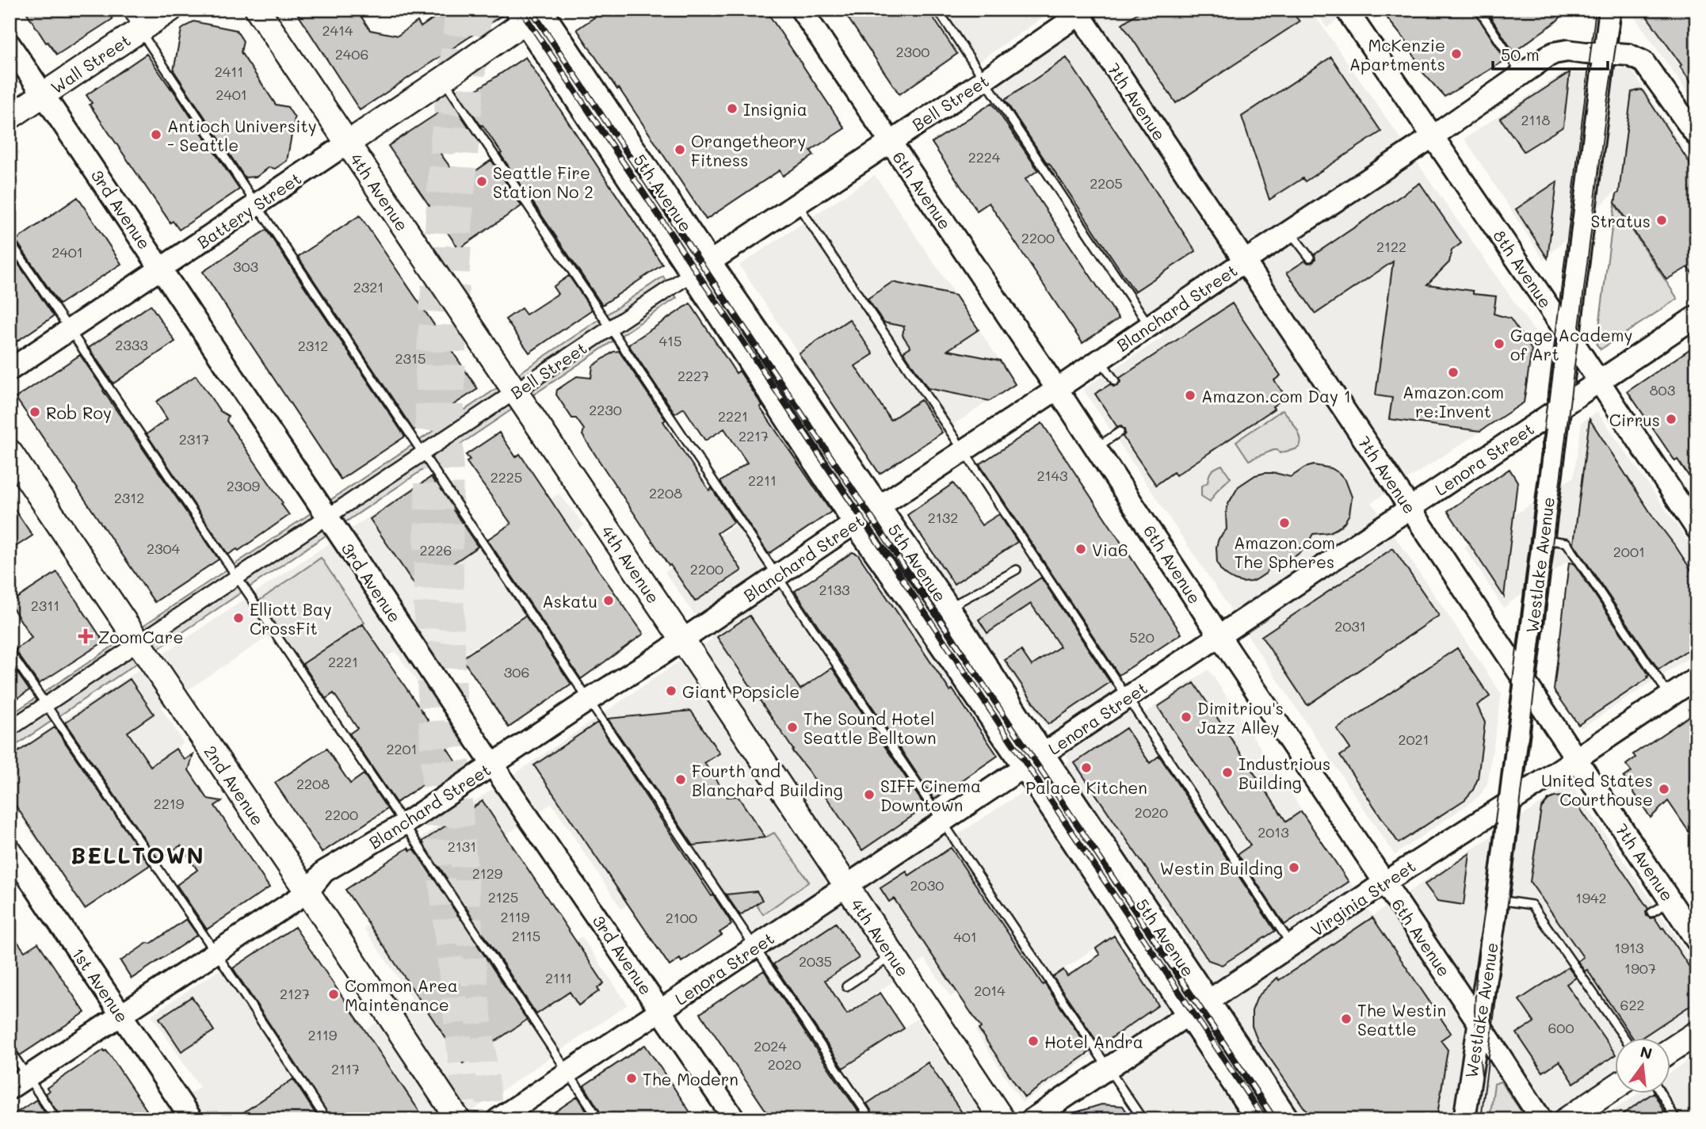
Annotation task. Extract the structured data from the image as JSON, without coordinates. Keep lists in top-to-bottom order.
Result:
{
  "streets": {
    "main road": [
      "Wall Street",
      "7th Avenue",
      "Bell Street",
      "6th Avenue",
      "4th Avenue",
      "5th Avenue",
      "3rd Avenue",
      "Battery Street",
      "8th Avenue",
      "Blanchard Street",
      "Lenora Street",
      "Westlake Avenue",
      "2nd Avenue",
      "Virginia Street",
      "1st Avenue"
    ]
  },
  "crossings": [
    ["Wall Street", "3rd Avenue"],
    ["7th Avenue", "Bell Street"],
    ["7th Avenue", "Blanchard Street"],
    ["7th Avenue", "Lenora Street"],
    ["7th Avenue", "Westlake Avenue"],
    ["7th Avenue", "Virginia Street"],
    ["Bell Street", "6th Avenue"],
    ["Bell Street", "4th Avenue"],
    ["Bell Street", "5th Avenue"],
    ["Bell Street", "3rd Avenue"],
    ["Bell Street", "2nd Avenue"],
    ["6th Avenue", "Blanchard Street"],
    ["6th Avenue", "Lenora Street"],
    ["6th Avenue", "Westlake Avenue"],
    ["6th Avenue", "Virginia Street"],
    ["4th Avenue", "Battery Street"],
    ["4th Avenue", "Blanchard Street"],
    ["4th Avenue", "Lenora Street"],
    ["5th Avenue", "Battery Street"],
    ["5th Avenue", "Blanchard Street"],
    ["5th Avenue", "Lenora Street"],
    ["5th Avenue", "Virginia Street"],
    ["3rd Avenue", "Battery Street"],
    ["3rd Avenue", "Blanchard Street"],
    ["3rd Avenue", "Lenora Street"],
    ["8th Avenue", "Blanchard Street"],
    ["8th Avenue", "Lenora Street"],
    ["8th Avenue", "Westlake Avenue"],
    ["Blanchard Street", "Westlake Avenue"],
    ["Blanchard Street", "2nd Avenue"],
    ["Blanchard Street", "1st Avenue"],
    ["Lenora Street", "Westlake Avenue"],
    ["Westlake Avenue", "Virginia Street"]
  ],
  "districts": ["BELLTOWN"],
  "places": {
    "other": [
      "McKenzie Apartments",
      "Insignia",
      "Antioch University - Seattle",
      "Orangetheory Fitness",
      "Seattle Fire Station No 2",
      "Stratus",
      "Gage Academy of Art",
      "Amazon.com re:Invent",
      "Amazon.com Day 1",
      "Rob Roy",
      "Cirrus",
      "Amazon.com The Spheres",
      "Via6",
      "Askatu",
      "Elliott Bay CrossFit",
      "Giant Popsicle",
      "Dimitriou's Jazz Alley",
      "The Sound Hotel Seattle Belltown",
      "Palace Kitchen",
      "Industrious Building",
      "Fourth and Blanchard Building",
      "United States Courthouse",
      "SIFF Cinema Downtown",
      "Westin Building",
      "Common Area Maintenance",
      "The Westin Seattle",
      "Hotel Andra",
      "The Modern"
    ],
    "health": ["ZoomCare"]
  },
  "house_numbers": [
    "2414",
    "2300",
    "2406",
    "2411",
    "2401",
    "2118",
    "2224",
    "2205",
    "2200",
    "2122",
    "2401",
    "303",
    "2321",
    "415",
    "2333",
    "2312",
    "2315",
    "2227",
    "803",
    "2230",
    "2221",
    "2217",
    "2317",
    "2143",
    "2225",
    "2211",
    "2309",
    "2208",
    "2312",
    "2132",
    "2304",
    "2226",
    "2001",
    "2200",
    "2133",
    "2311",
    "2031",
    "520",
    "2221",
    "306",
    "2021",
    "2201",
    "2208",
    "2219",
    "2020",
    "2200",
    "2013",
    "2131",
    "2129",
    "2030",
    "2125",
    "1942",
    "2119",
    "2100",
    "2115",
    "401",
    "1913",
    "2035",
    "1907",
    "2111",
    "2014",
    "2127",
    "622",
    "600",
    "2119",
    "2024",
    "2020",
    "2117"
  ],
  "scale_bar": "50 m",
  "north": "top"
}
